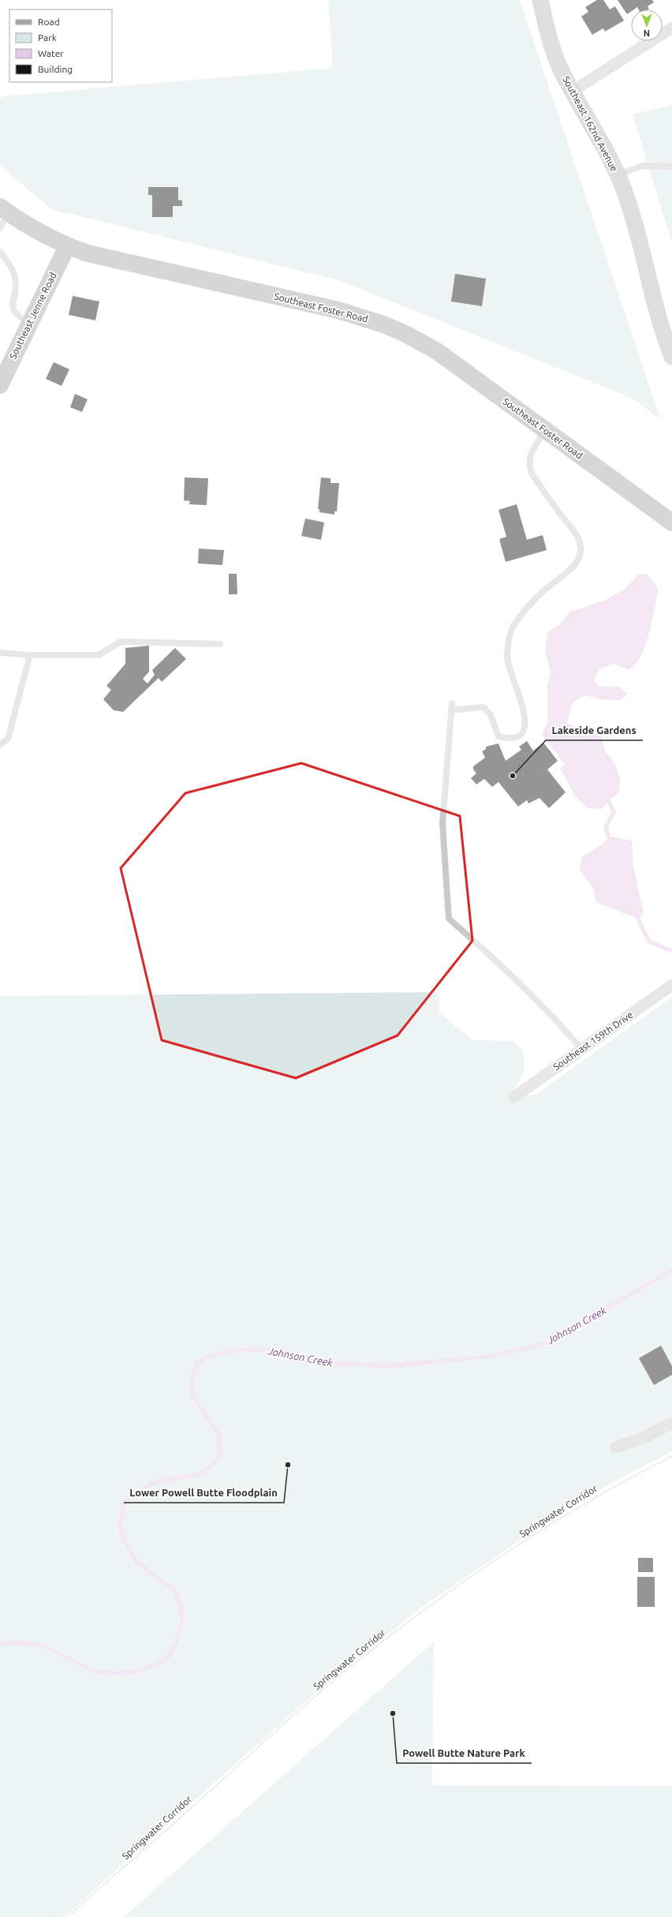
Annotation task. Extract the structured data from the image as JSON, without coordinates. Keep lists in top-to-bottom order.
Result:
{
  "streets": {
    "main road": ["Southeast Foster Road", "Southeast Jenne Road"],
    "street": ["Southeast 162nd Avenue", "Southeast 159th Drive"],
    "path": ["Springwater Corridor"]
  },
  "crossings": [
    ["Southeast Foster Road", "Southeast Jenne Road"]
  ],
  "water": ["Johnson Creek"],
  "places": ["Lakeside Gardens", "Lower Powell Butte Floodplain", "Powell Butte Nature Park"],
  "legend": [
    "Road",
    "Park",
    "Water",
    "Building"
  ],
  "north": "bottom"
}
